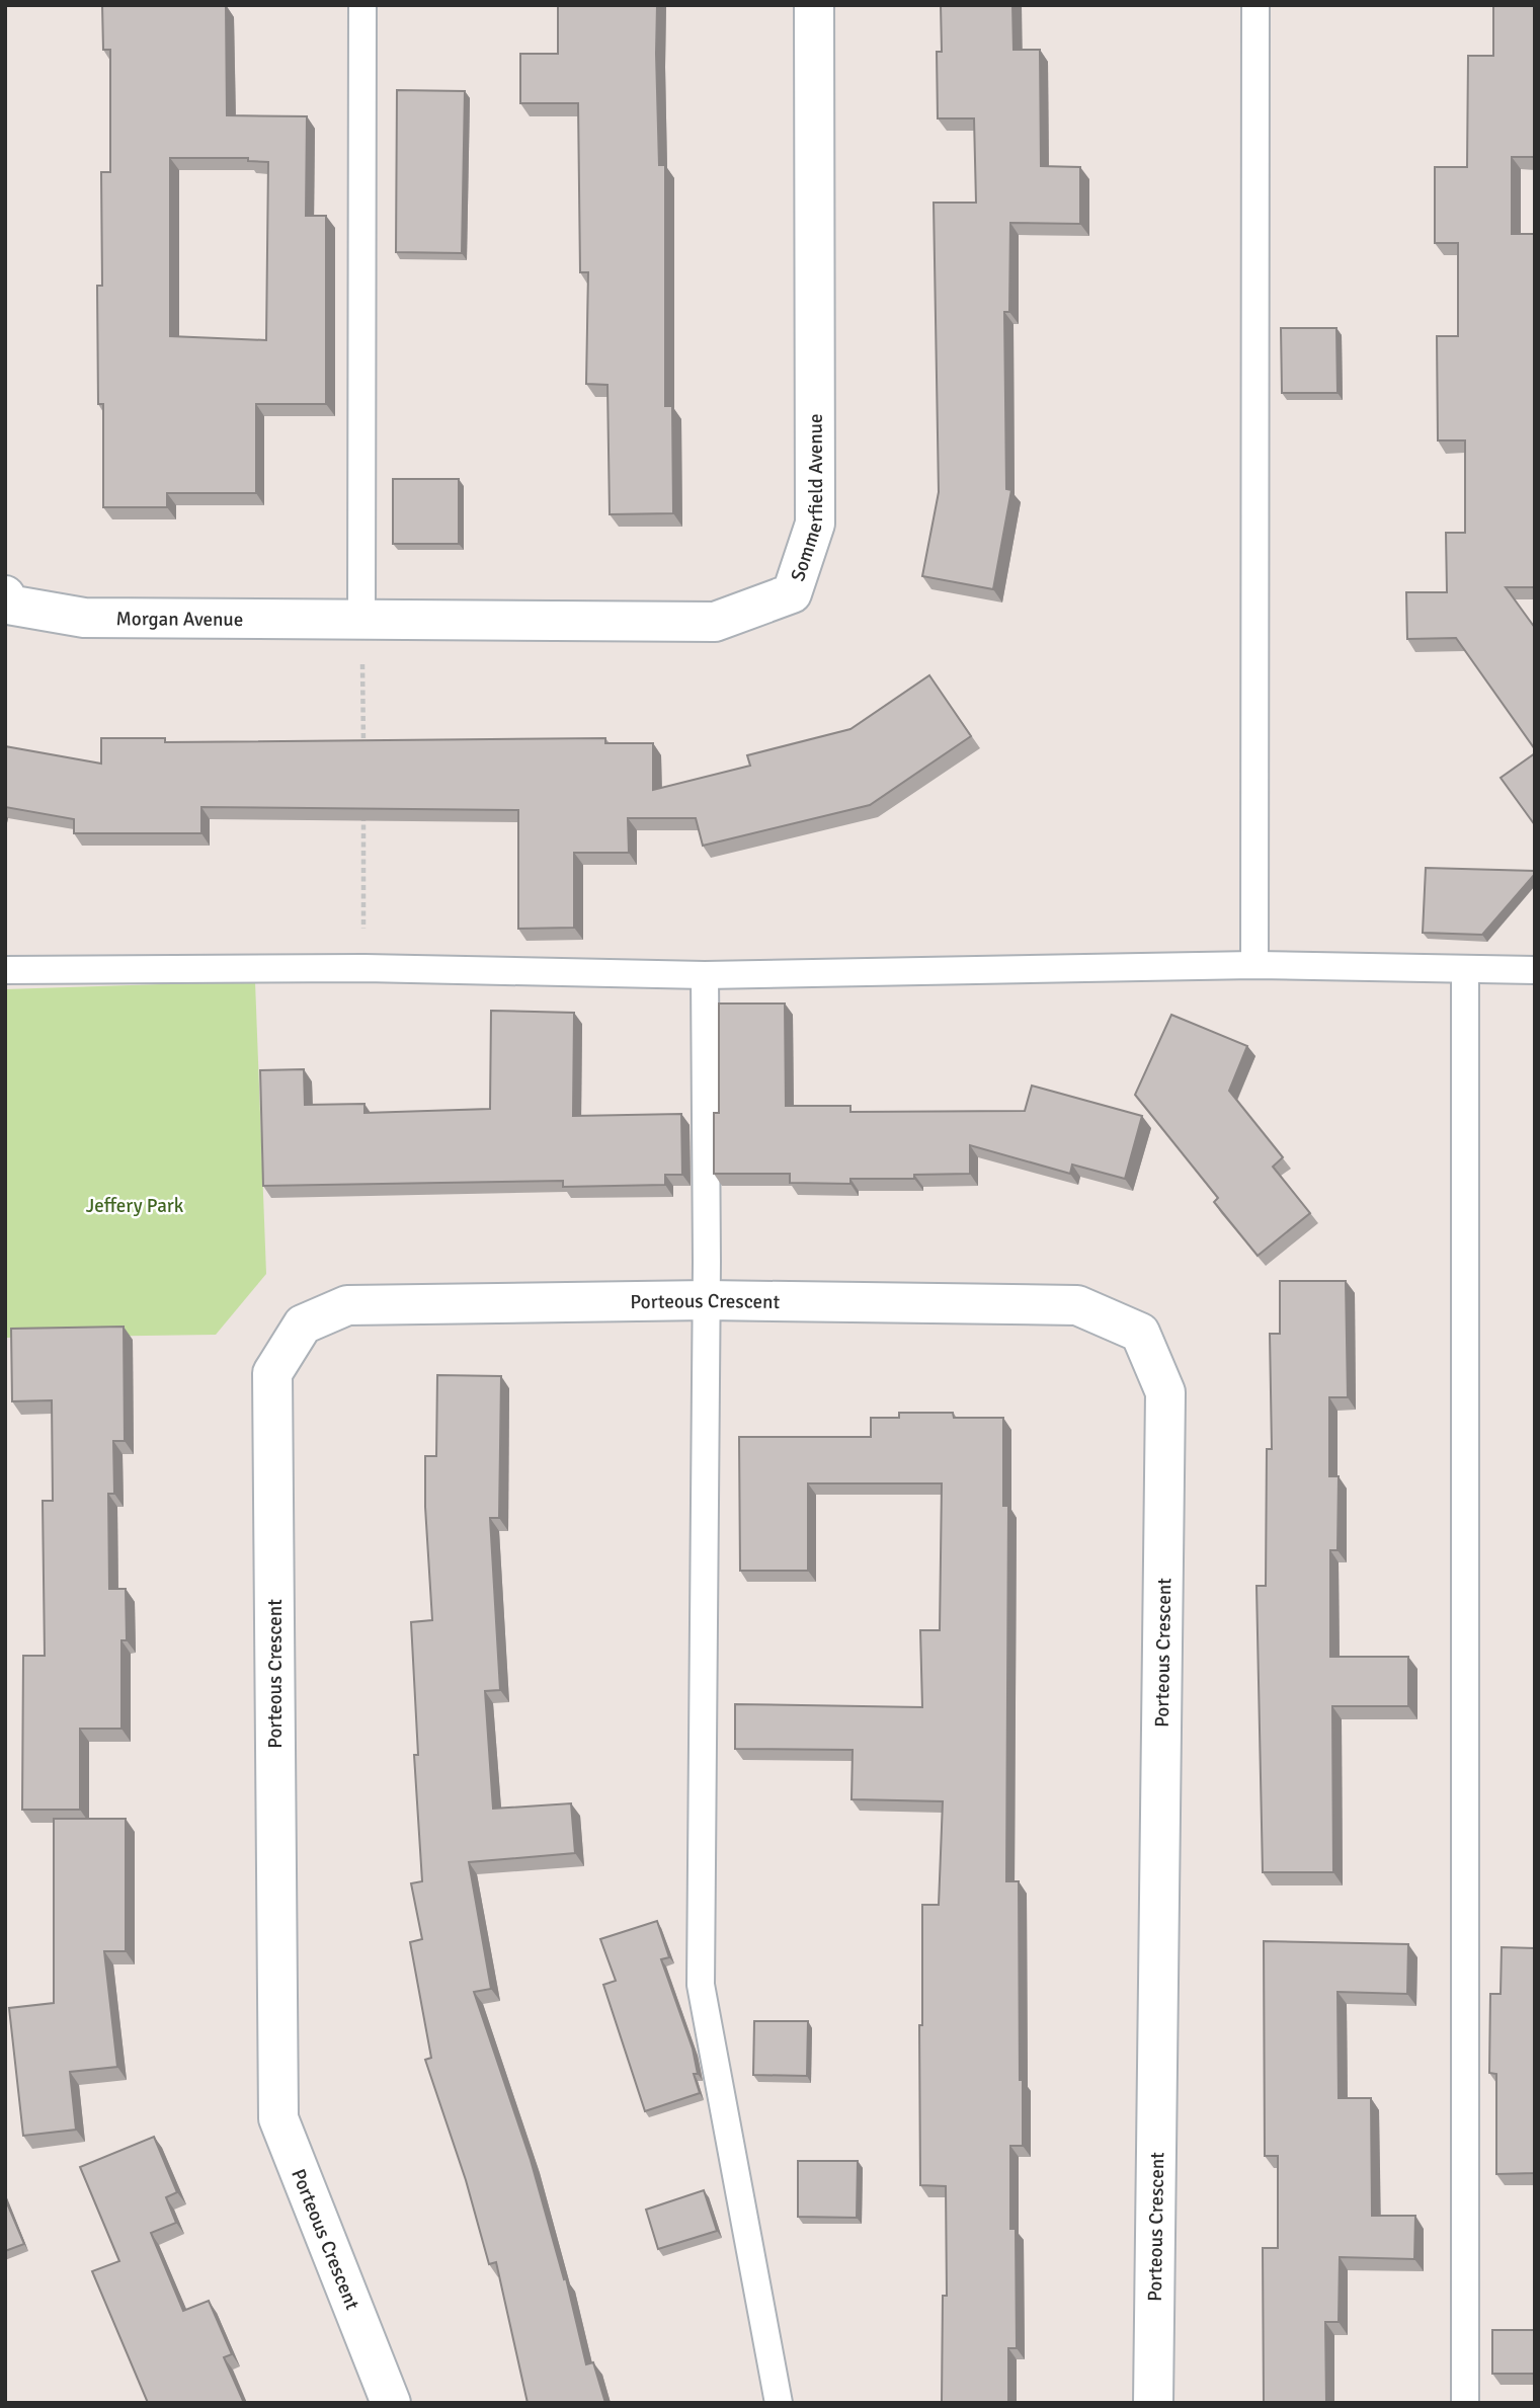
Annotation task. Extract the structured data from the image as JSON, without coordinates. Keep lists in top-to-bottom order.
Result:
{
  "streets": {
    "street": ["Sommerfield Avenue", "Morgan Avenue", "Porteous Crescent"]
  },
  "crossings": [
    ["Sommerfield Avenue", "Morgan Avenue"]
  ],
  "parks": ["Jeffery Park"]
}
